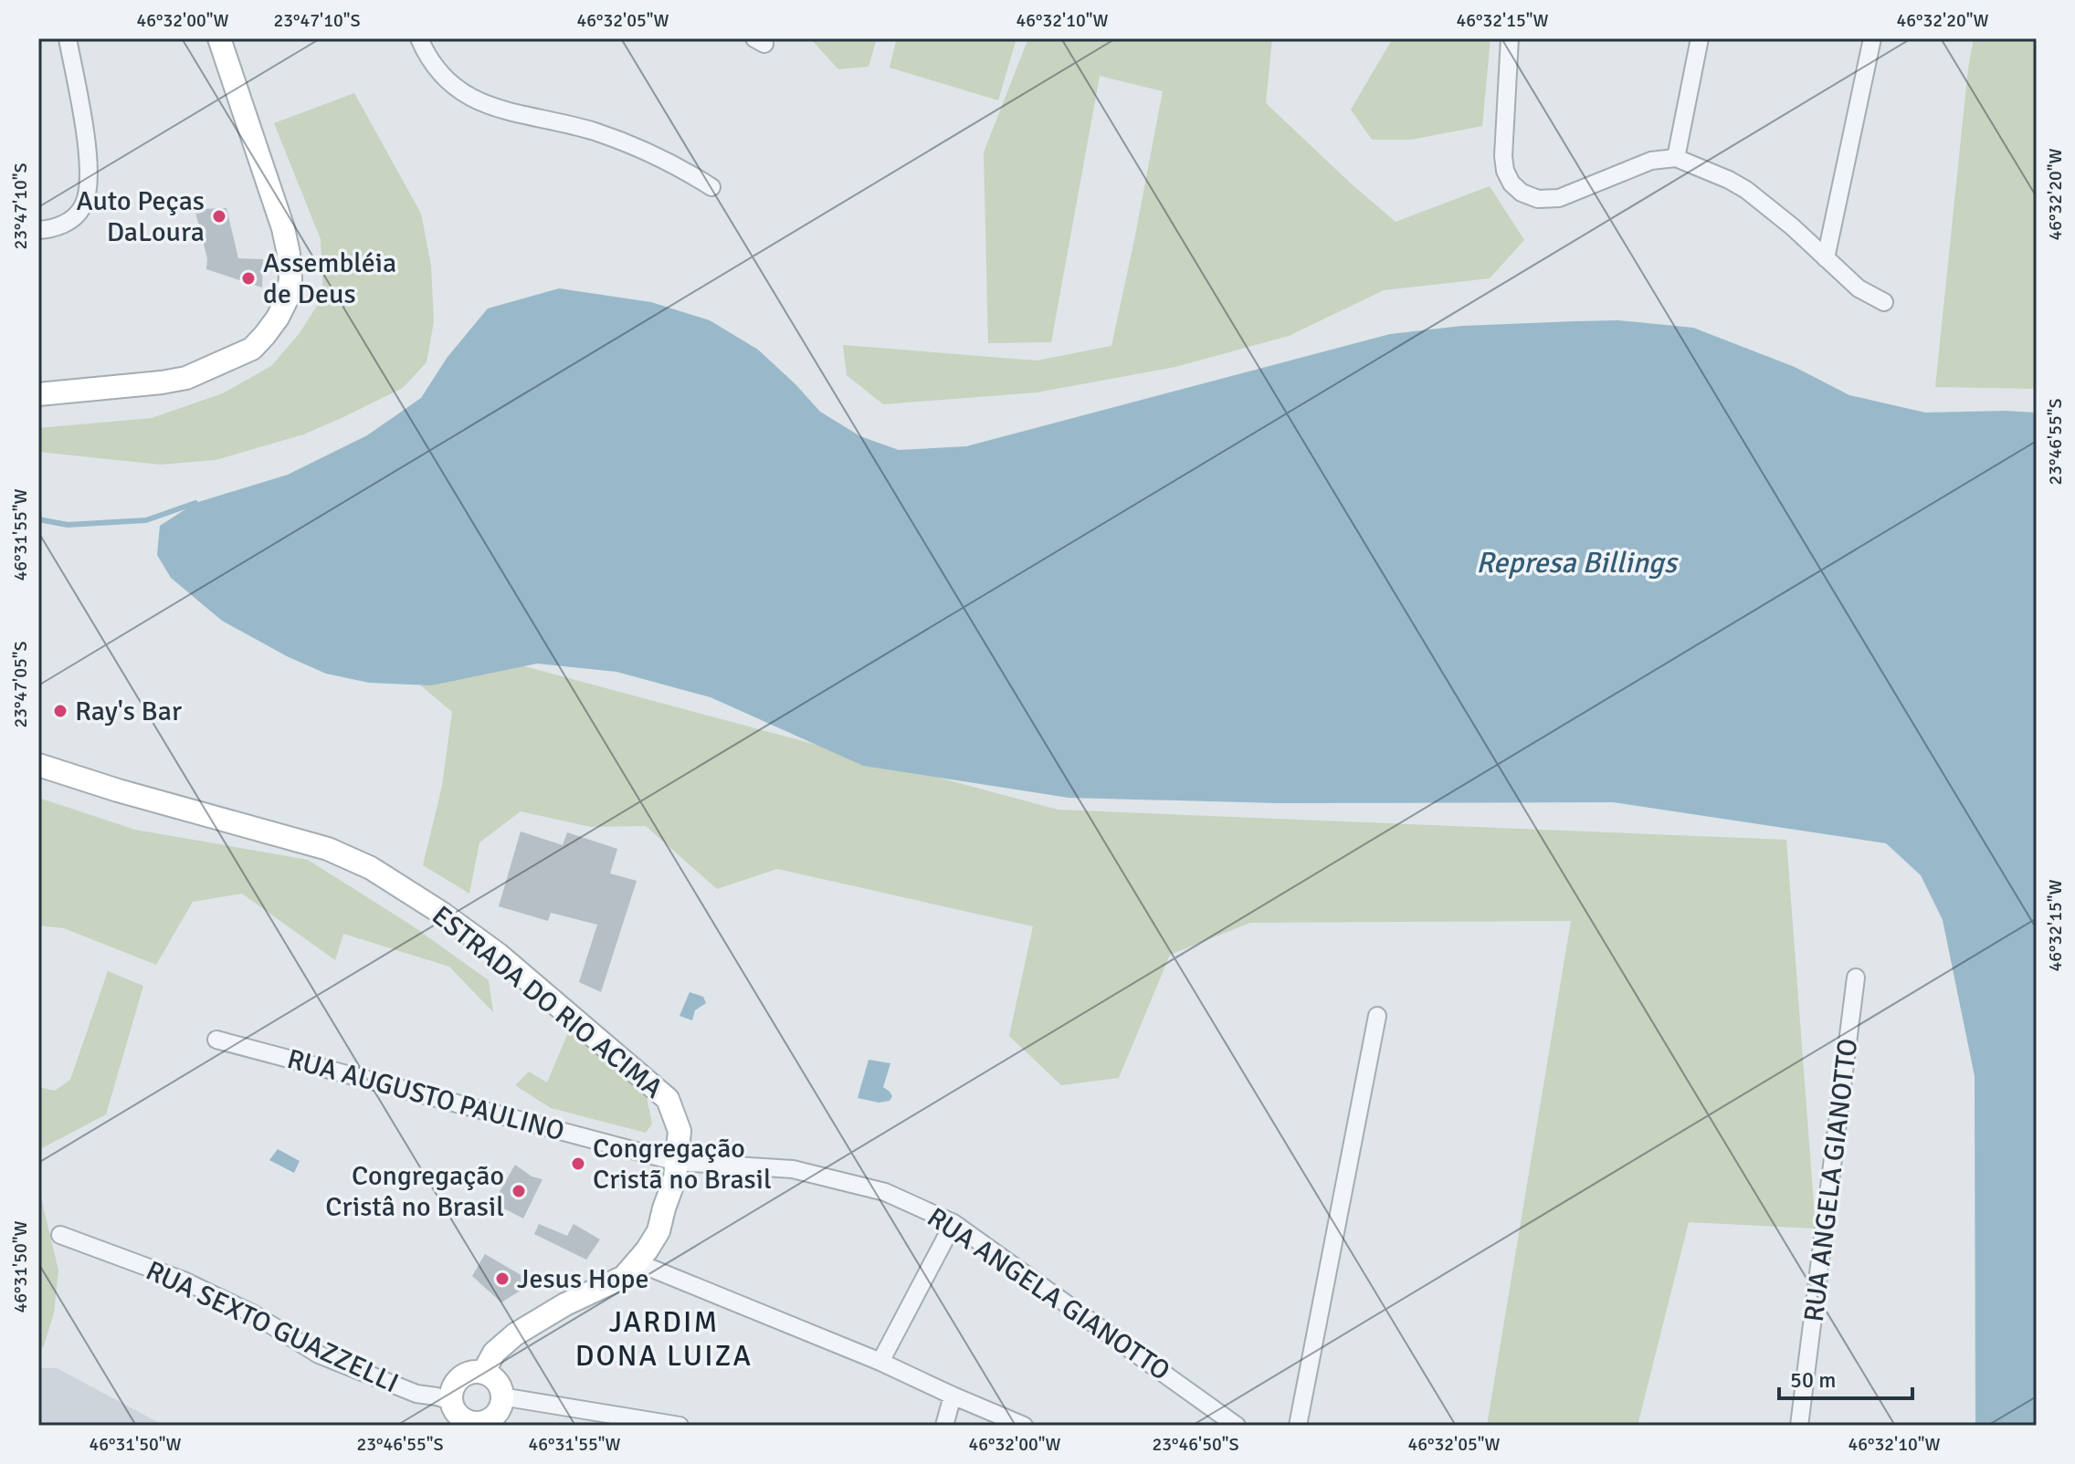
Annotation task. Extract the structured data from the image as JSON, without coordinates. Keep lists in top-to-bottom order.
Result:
{
  "streets": {
    "main road": ["ESTRADA DO RIO ACIMA"],
    "street": ["RUA AUGUSTO PAULINO", "RUA ANGELA GIANOTTO", "RUA SEXTO GUAZZELLI"]
  },
  "crossings": [
    ["ESTRADA DO RIO ACIMA", "RUA AUGUSTO PAULINO"],
    ["ESTRADA DO RIO ACIMA", "RUA ANGELA GIANOTTO"],
    ["ESTRADA DO RIO ACIMA", "RUA SEXTO GUAZZELLI"],
    ["RUA AUGUSTO PAULINO", "RUA ANGELA GIANOTTO"]
  ],
  "districts": ["JARDIM DONA LUIZA"],
  "water": ["Represa Billings"],
  "places": [
    "Auto Peças DaLoura",
    "Assembléia de Deus",
    "Ray's Bar",
    "Congregação Cristã no Brasil",
    "Congregação Cristâ no Brasil",
    "Jesus Hope"
  ],
  "scale_bar": "50 m",
  "coordinates": [
    "46°32'00\"W",
    "23°47'10\"S",
    "46°32'05\"W",
    "46°32'10\"W",
    "46°32'15\"W",
    "46°32'20\"W",
    "23°46'55\"S",
    "46°31'55\"W",
    "23°47'05\"S",
    "46°31'50\"W",
    "23°46'50\"S"
  ]
}
